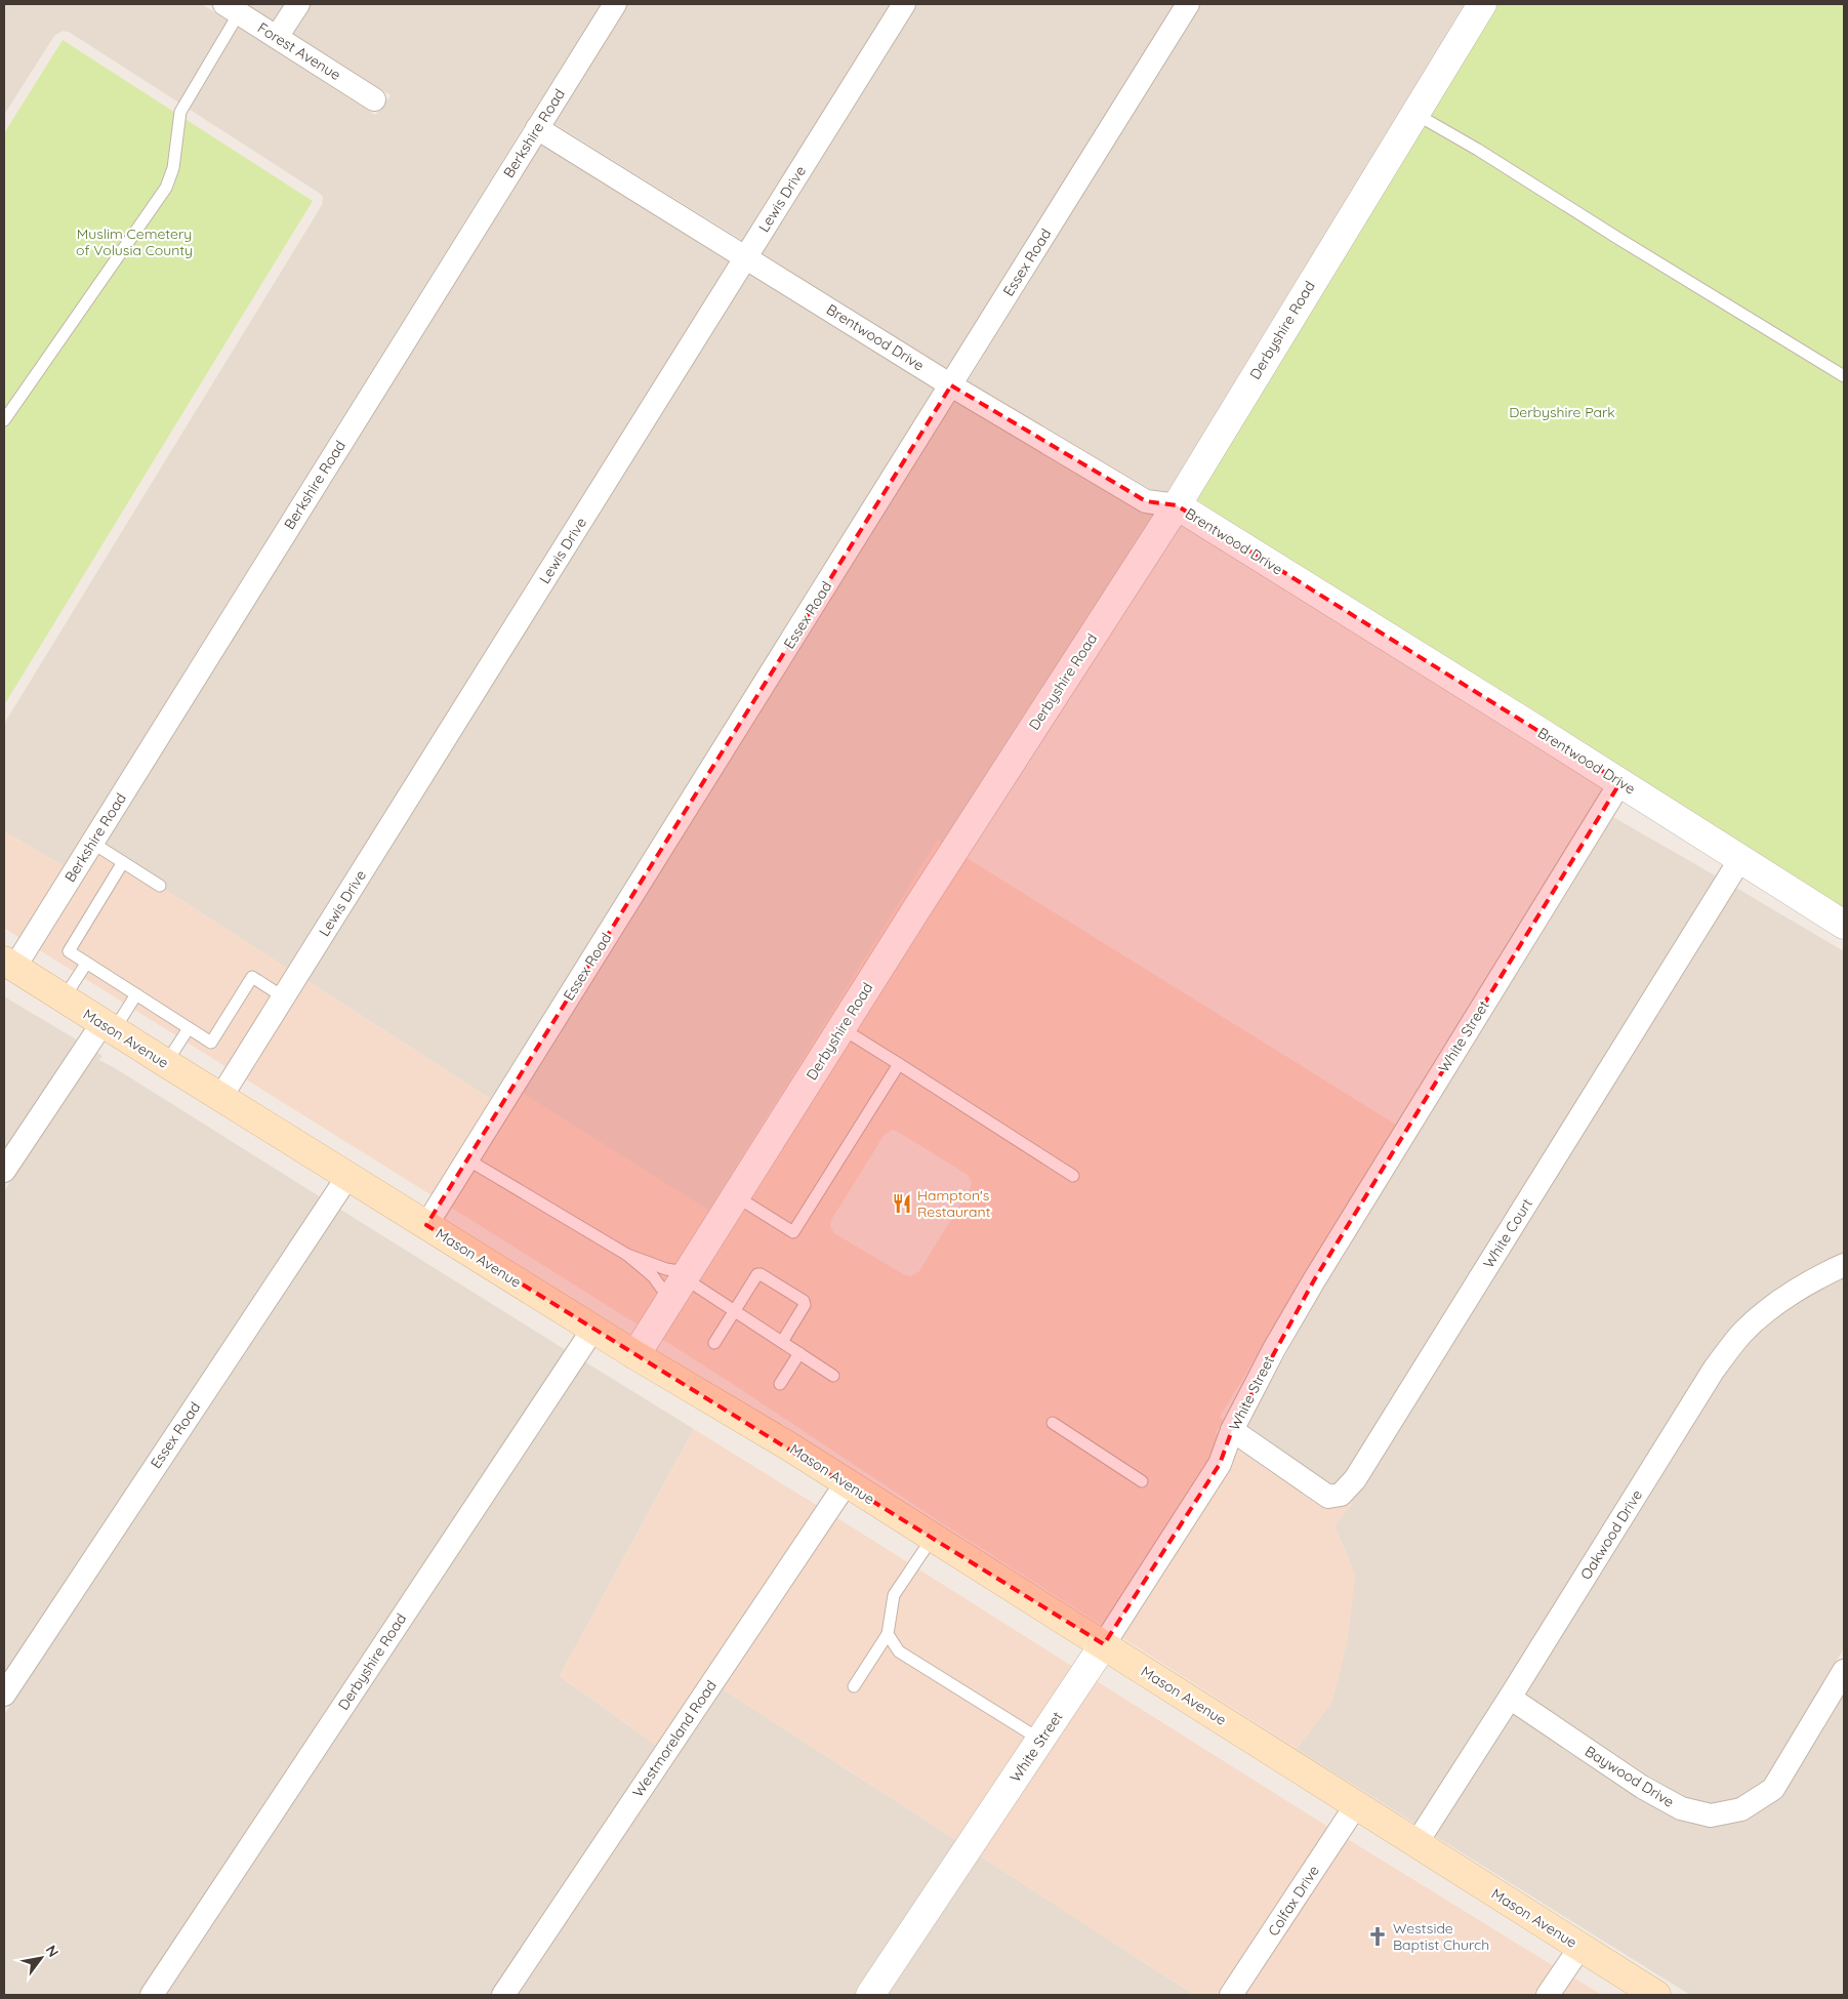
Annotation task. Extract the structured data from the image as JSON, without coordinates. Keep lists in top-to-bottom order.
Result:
{
  "streets": {
    "main road": ["Mason Avenue"],
    "street": [
      "Forest Avenue",
      "Berkshire Road",
      "Lewis Drive",
      "Essex Road",
      "Derbyshire Road",
      "Brentwood Drive",
      "White Street",
      "White Court",
      "Oakwood Drive",
      "Westmoreland Road",
      "Baywood Drive",
      "Colfax Drive"
    ]
  },
  "crossings": [
    ["Berkshire Road", "Brentwood Drive"],
    ["Berkshire Road", "Mason Avenue"],
    ["Lewis Drive", "Brentwood Drive"],
    ["Lewis Drive", "Mason Avenue"],
    ["Essex Road", "Brentwood Drive"],
    ["Essex Road", "Mason Avenue"],
    ["Derbyshire Road", "Brentwood Drive"],
    ["Derbyshire Road", "Mason Avenue"],
    ["Brentwood Drive", "White Street"],
    ["Brentwood Drive", "White Court"],
    ["White Street", "Mason Avenue"],
    ["White Street", "White Court"],
    ["Mason Avenue", "Oakwood Drive"],
    ["Mason Avenue", "Westmoreland Road"],
    ["Mason Avenue", "Colfax Drive"],
    ["Oakwood Drive", "Baywood Drive"]
  ],
  "parks": ["Muslim Cemetery of Volusia County", "Derbyshire Park"],
  "places": {
    "restaurant": ["Hampton's Restaurant"],
    "church": ["Westside Baptist Church"]
  },
  "north": "top right"
}
